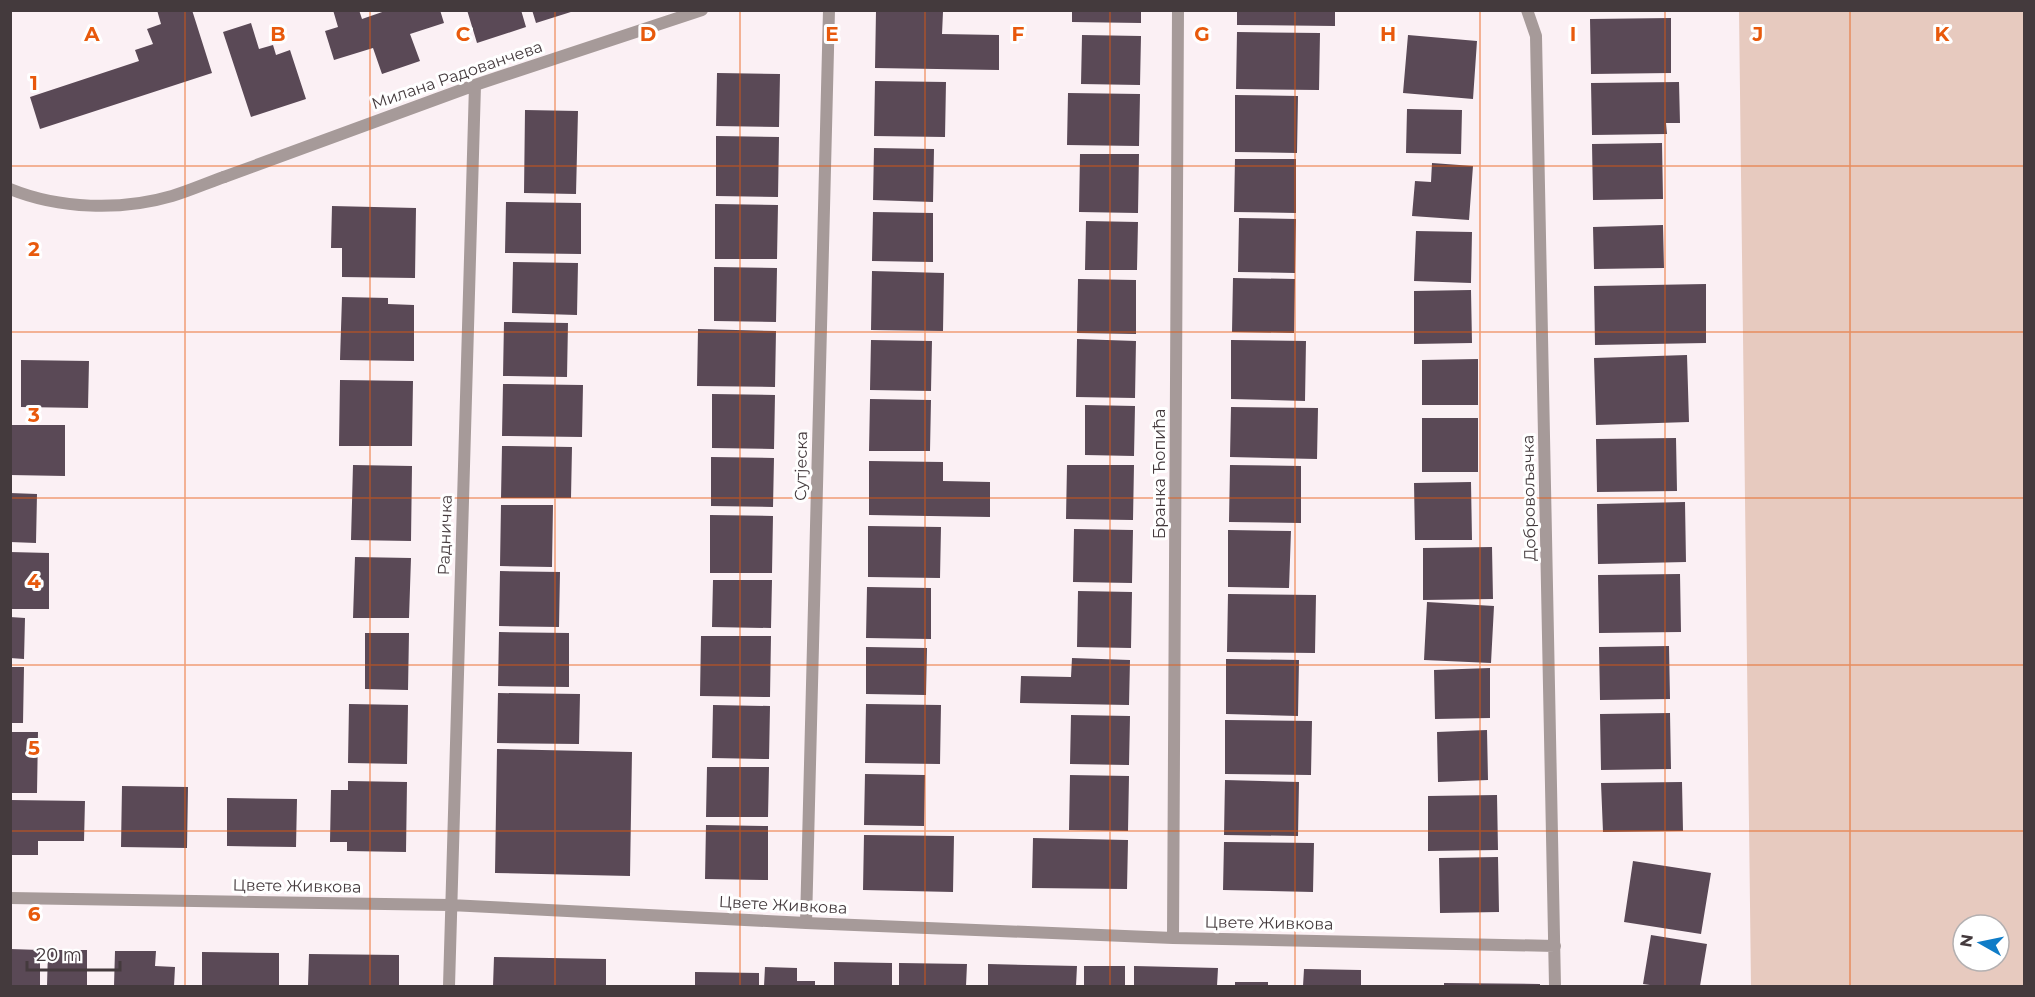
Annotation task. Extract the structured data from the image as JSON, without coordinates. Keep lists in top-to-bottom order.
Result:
{
  "streets": {
    "street": [
      "Милана Радованчева",
      "Сутјеска",
      "Бранка Ћопића",
      "Добровољачка",
      "Радничка",
      "Цвете Живкова"
    ]
  },
  "crossings": [
    ["Милана Радованчева", "Радничка"],
    ["Сутјеска", "Цвете Живкова"],
    ["Бранка Ћопића", "Цвете Живкова"],
    ["Добровољачка", "Цвете Живкова"],
    ["Радничка", "Цвете Живкова"]
  ],
  "scale_bar": "20 m",
  "north": "left",
  "grid": {
    "columns": [
      "A",
      "B",
      "C",
      "D",
      "E",
      "F",
      "G",
      "H",
      "I",
      "J",
      "K"
    ],
    "rows": [
      "1",
      "2",
      "3",
      "4",
      "5",
      "6"
    ]
  }
}
